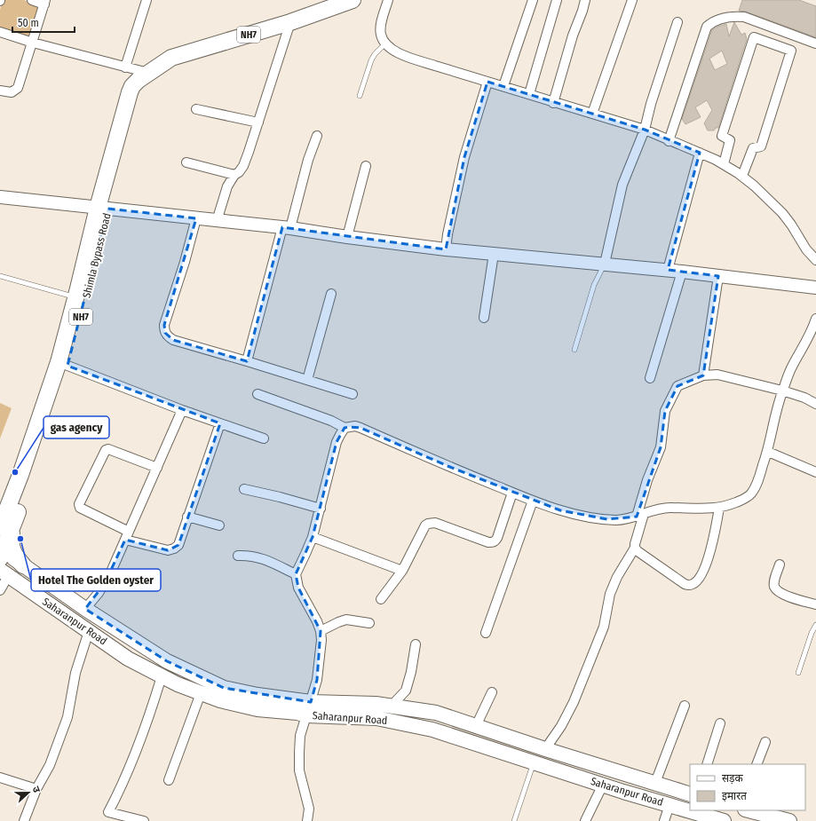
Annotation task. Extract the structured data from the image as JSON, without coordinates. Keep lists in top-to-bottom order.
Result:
{
  "streets": {
    "highway": ["NH7", "Shimla Bypass Road"],
    "main road": ["Saharanpur Road"]
  },
  "crossings": [
    ["NH7", "Shimla Bypass Road"],
    ["Shimla Bypass Road", "Saharanpur Road"]
  ],
  "places": ["gas agency", "Hotel The Golden oyster"],
  "legend": ["सड़क", "इमारत"],
  "scale_bar": "50 m",
  "north": "right"
}
